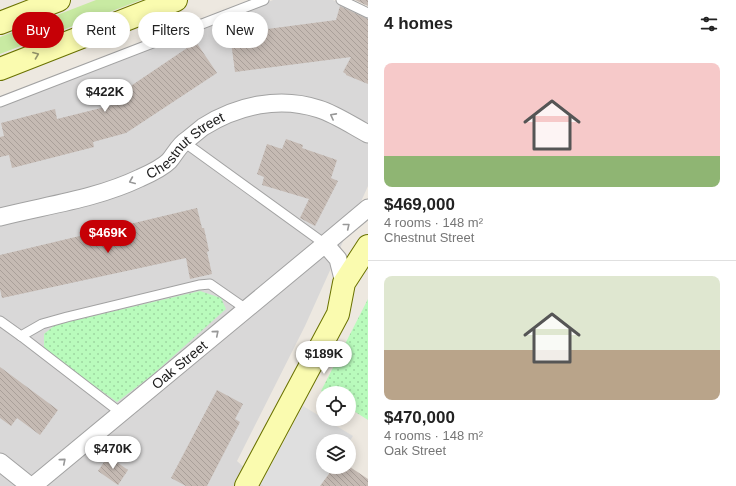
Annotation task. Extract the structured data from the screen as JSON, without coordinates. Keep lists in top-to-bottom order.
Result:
{
  "streets": {
    "street": ["Chestnut Street", "Oak Street"]
  },
  "page": {
    "heading": "4 homes",
    "chip": [
      "Buy",
      "Rent",
      "Filters",
      "New"
    ],
    "list": [
      {
        "name": "$469,000",
        "note": "4 rooms · 148 m² · Chestnut Street"
      },
      {
        "name": "$470,000",
        "note": "4 rooms · 148 m² · Oak Street"
      }
    ],
    "price": [
      "$422K",
      "$469K",
      "$189K",
      "$470K"
    ]
  }
}
